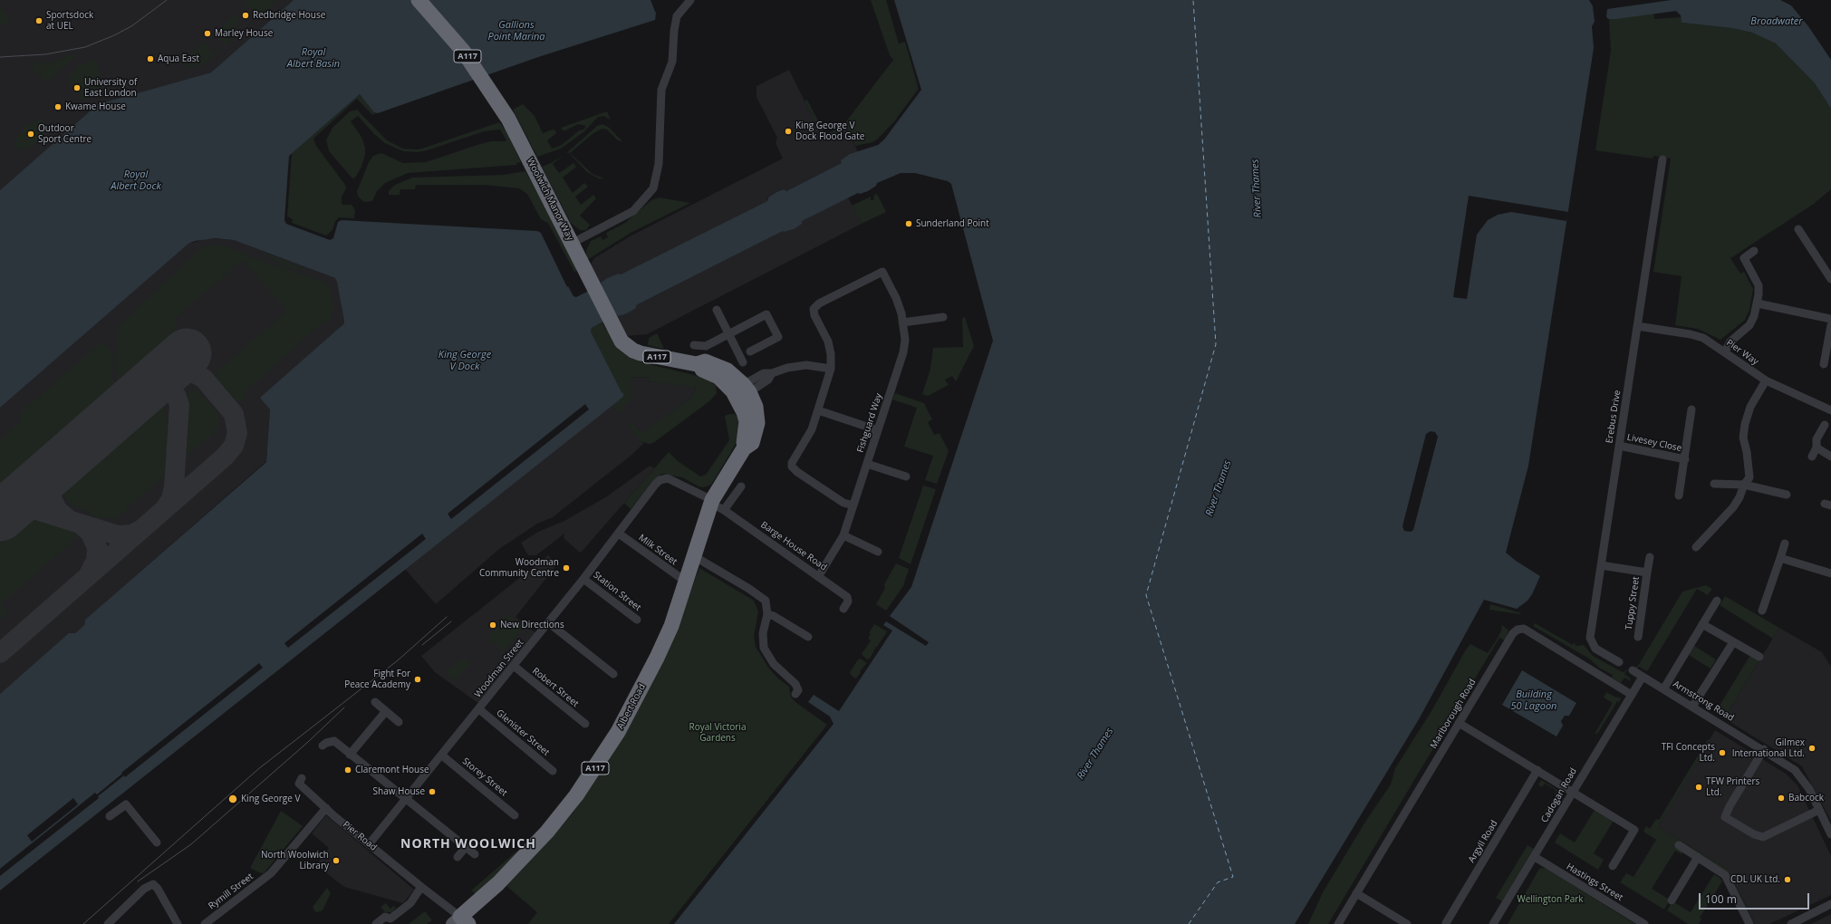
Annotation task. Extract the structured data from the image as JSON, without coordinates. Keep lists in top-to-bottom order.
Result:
{
  "streets": {
    "highway": ["A117", "Woolwich Manor Way", "Albert Road"],
    "street": [
      "Pier Way",
      "Erebus Drive",
      "Fishguard Way",
      "Livesey Close",
      "Barge House Road",
      "Milk Street",
      "Station Street",
      "Tuppy Street",
      "Woodman Street",
      "Robert Street",
      "Armstrong Road",
      "Marlborough Road",
      "Glenister Street",
      "Storey Street",
      "Cadogan Road",
      "Pier Road",
      "Argyll Road",
      "Hastings Street",
      "Rymill Street"
    ]
  },
  "crossings": [
    ["Woolwich Manor Way", "Albert Road"],
    ["Pier Way", "Erebus Drive"],
    ["Erebus Drive", "Livesey Close"],
    ["Erebus Drive", "Tuppy Street"],
    ["Fishguard Way", "Barge House Road"],
    ["Barge House Road", "Woodman Street"],
    ["Barge House Road", "Albert Road"],
    ["Milk Street", "Woodman Street"],
    ["Milk Street", "Albert Road"],
    ["Station Street", "Woodman Street"],
    ["Woodman Street", "Robert Street"],
    ["Woodman Street", "Albert Road"],
    ["Woodman Street", "Glenister Street"],
    ["Woodman Street", "Storey Street"],
    ["Woodman Street", "Pier Road"],
    ["Armstrong Road", "Cadogan Road"],
    ["Albert Road", "Pier Road"],
    ["Marlborough Road", "Cadogan Road"],
    ["Cadogan Road", "Hastings Street"],
    ["Pier Road", "Rymill Street"]
  ],
  "districts": ["NORTH WOOLWICH"],
  "water": [
    "Broadwater",
    "Gallions Point Marina",
    "Royal Albert Basin",
    "Royal Albert Dock",
    "River Thames",
    "King George V Dock",
    "Building 50 Lagoon"
  ],
  "parks": ["Royal Victoria Gardens", "Wellington Park"],
  "places": [
    "Redbridge House",
    "Sportsdock at UEL",
    "Marley House",
    "Aqua East",
    "University of East London",
    "Kwame House",
    "King George V Dock Flood Gate",
    "Outdoor Sport Centre",
    "Sunderland Point",
    "Woodman Community Centre",
    "New Directions",
    "Fight For Peace Academy",
    "Gilmex International Ltd.",
    "TFI Concepts Ltd.",
    "Claremont House",
    "TFW Printers Ltd.",
    "Shaw House",
    "Babcock",
    "King George V",
    "North Woolwich Library",
    "CDL UK Ltd."
  ],
  "scale_bar": "100 m"
}
